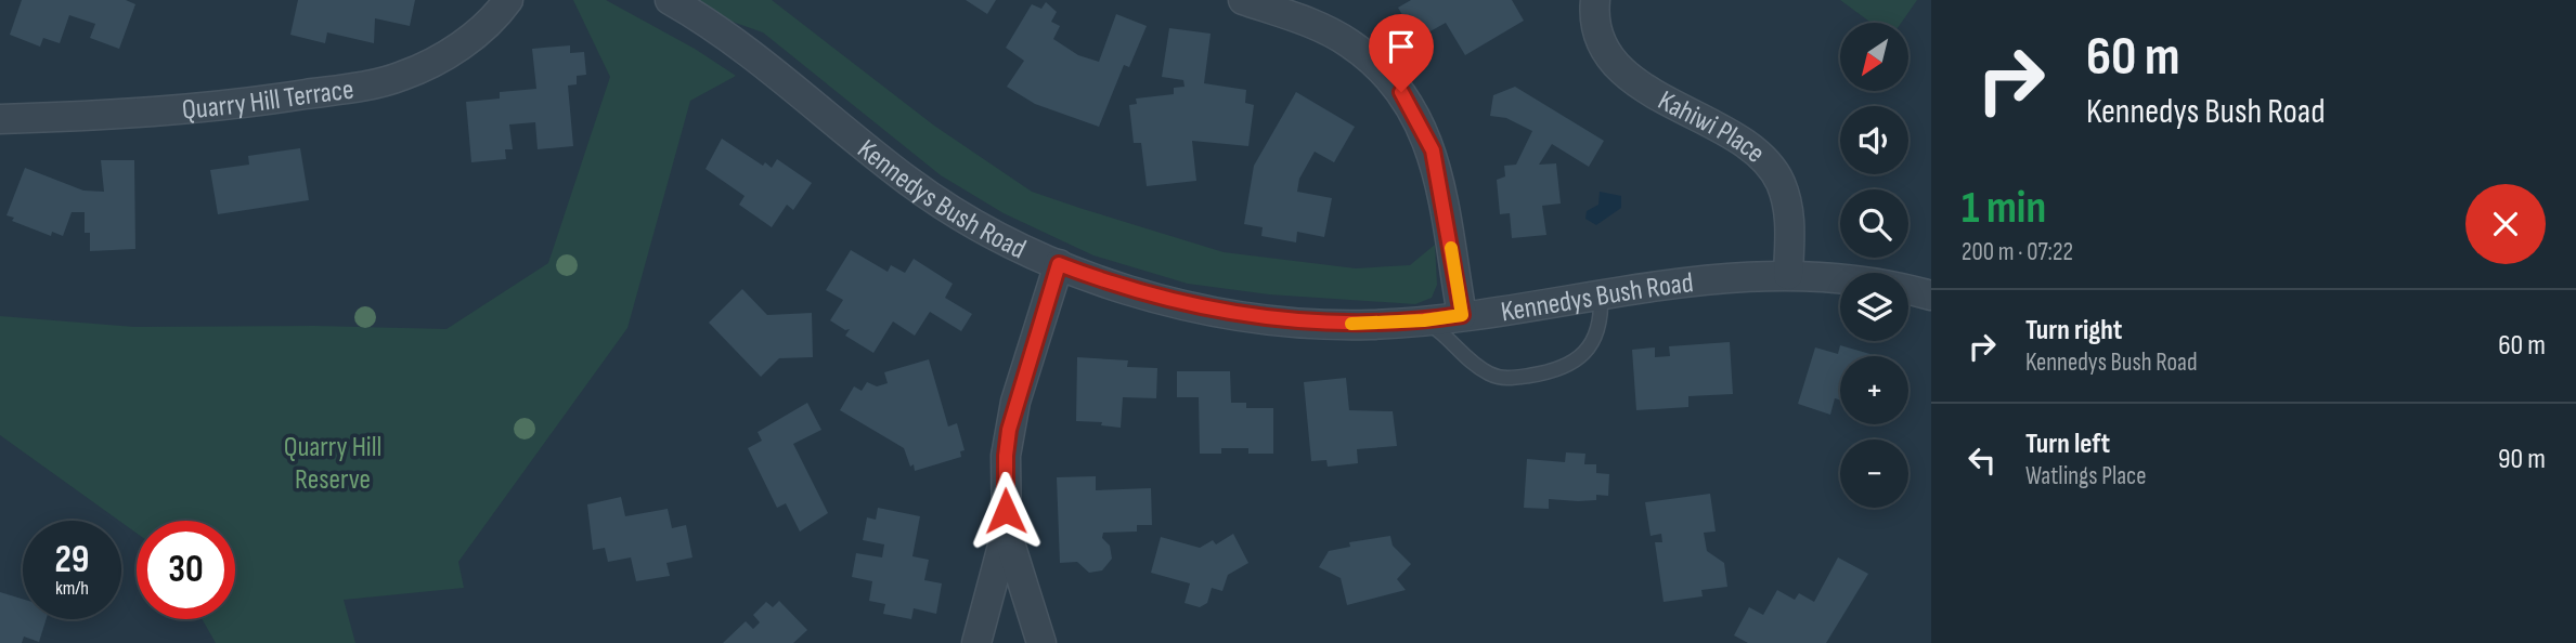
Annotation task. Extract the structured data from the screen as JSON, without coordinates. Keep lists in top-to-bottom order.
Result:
{
  "streets": {
    "street": ["Quarry Hill Terrace", "Kahiwi Place", "Kennedys Bush Road"]
  },
  "crossings": [
    ["Kahiwi Place", "Kennedys Bush Road"]
  ],
  "parks": ["Quarry Hill Reserve"],
  "north": "bottom left",
  "page": {
    "turn": ["60 m", "Kennedys Bush Road"],
    "map_buttons": ["+", "−"],
    "heading": ["1 min", "200 m · 07:22"],
    "list": [
      {
        "name": "Turn right",
        "note": "Kennedys Bush Road",
        "value": "60 m"
      },
      {
        "name": "Turn left",
        "note": "Watlings Place",
        "value": "90 m"
      }
    ],
    "speed": "29 km/h",
    "limit": "30"
  }
}
